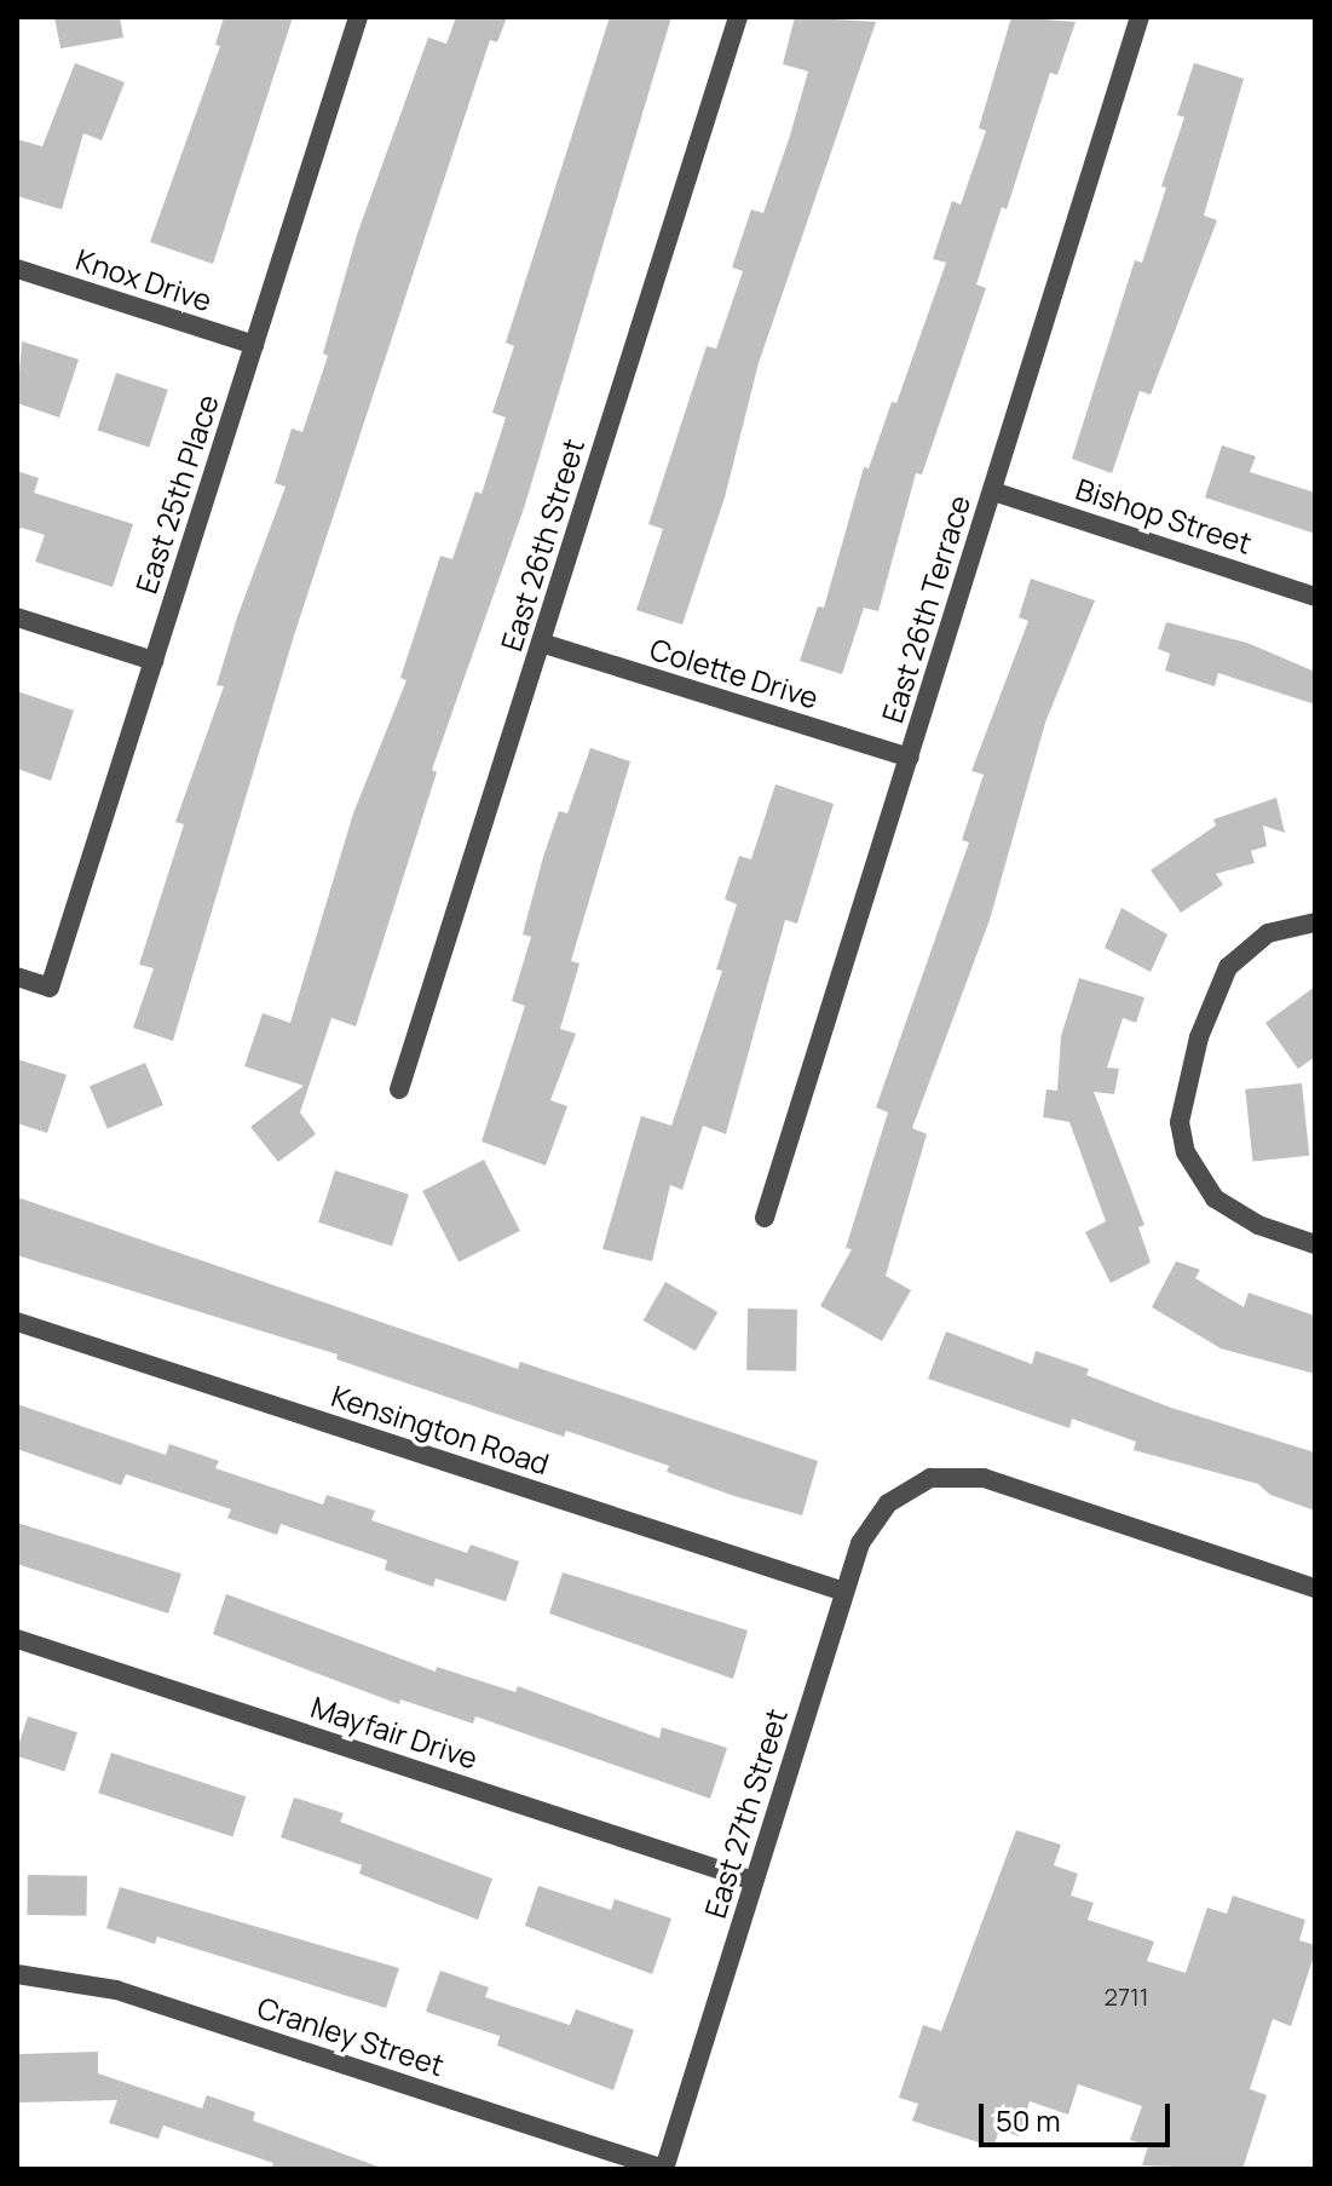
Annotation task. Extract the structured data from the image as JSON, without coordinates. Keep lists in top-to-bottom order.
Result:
{
  "streets": {
    "street": [
      "Knox Drive",
      "East 25th Place",
      "Bishop Street",
      "East 26th Street",
      "East 26th Terrace",
      "Colette Drive",
      "Kensington Road",
      "Mayfair Drive",
      "East 27th Street",
      "Cranley Street"
    ]
  },
  "crossings": [
    ["Knox Drive", "East 25th Place"],
    ["Bishop Street", "East 26th Terrace"],
    ["East 26th Street", "Colette Drive"],
    ["East 26th Terrace", "Colette Drive"],
    ["Kensington Road", "East 27th Street"],
    ["Mayfair Drive", "East 27th Street"],
    ["East 27th Street", "Cranley Street"]
  ],
  "house_numbers": ["2711"],
  "scale_bar": "50 m"
}
